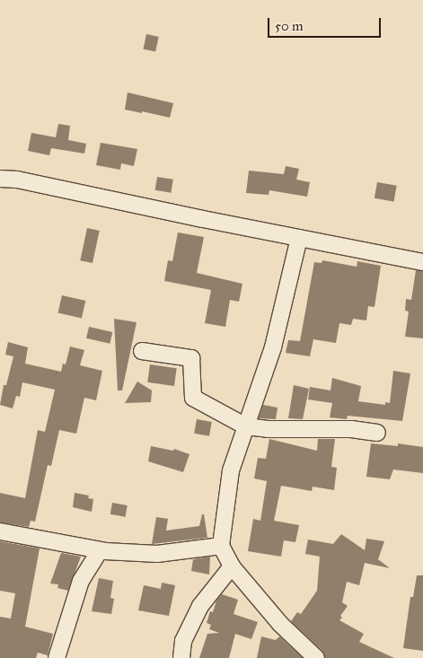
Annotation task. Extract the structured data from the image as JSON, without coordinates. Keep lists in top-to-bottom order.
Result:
{
  "scale_bar": "50 m"
}
